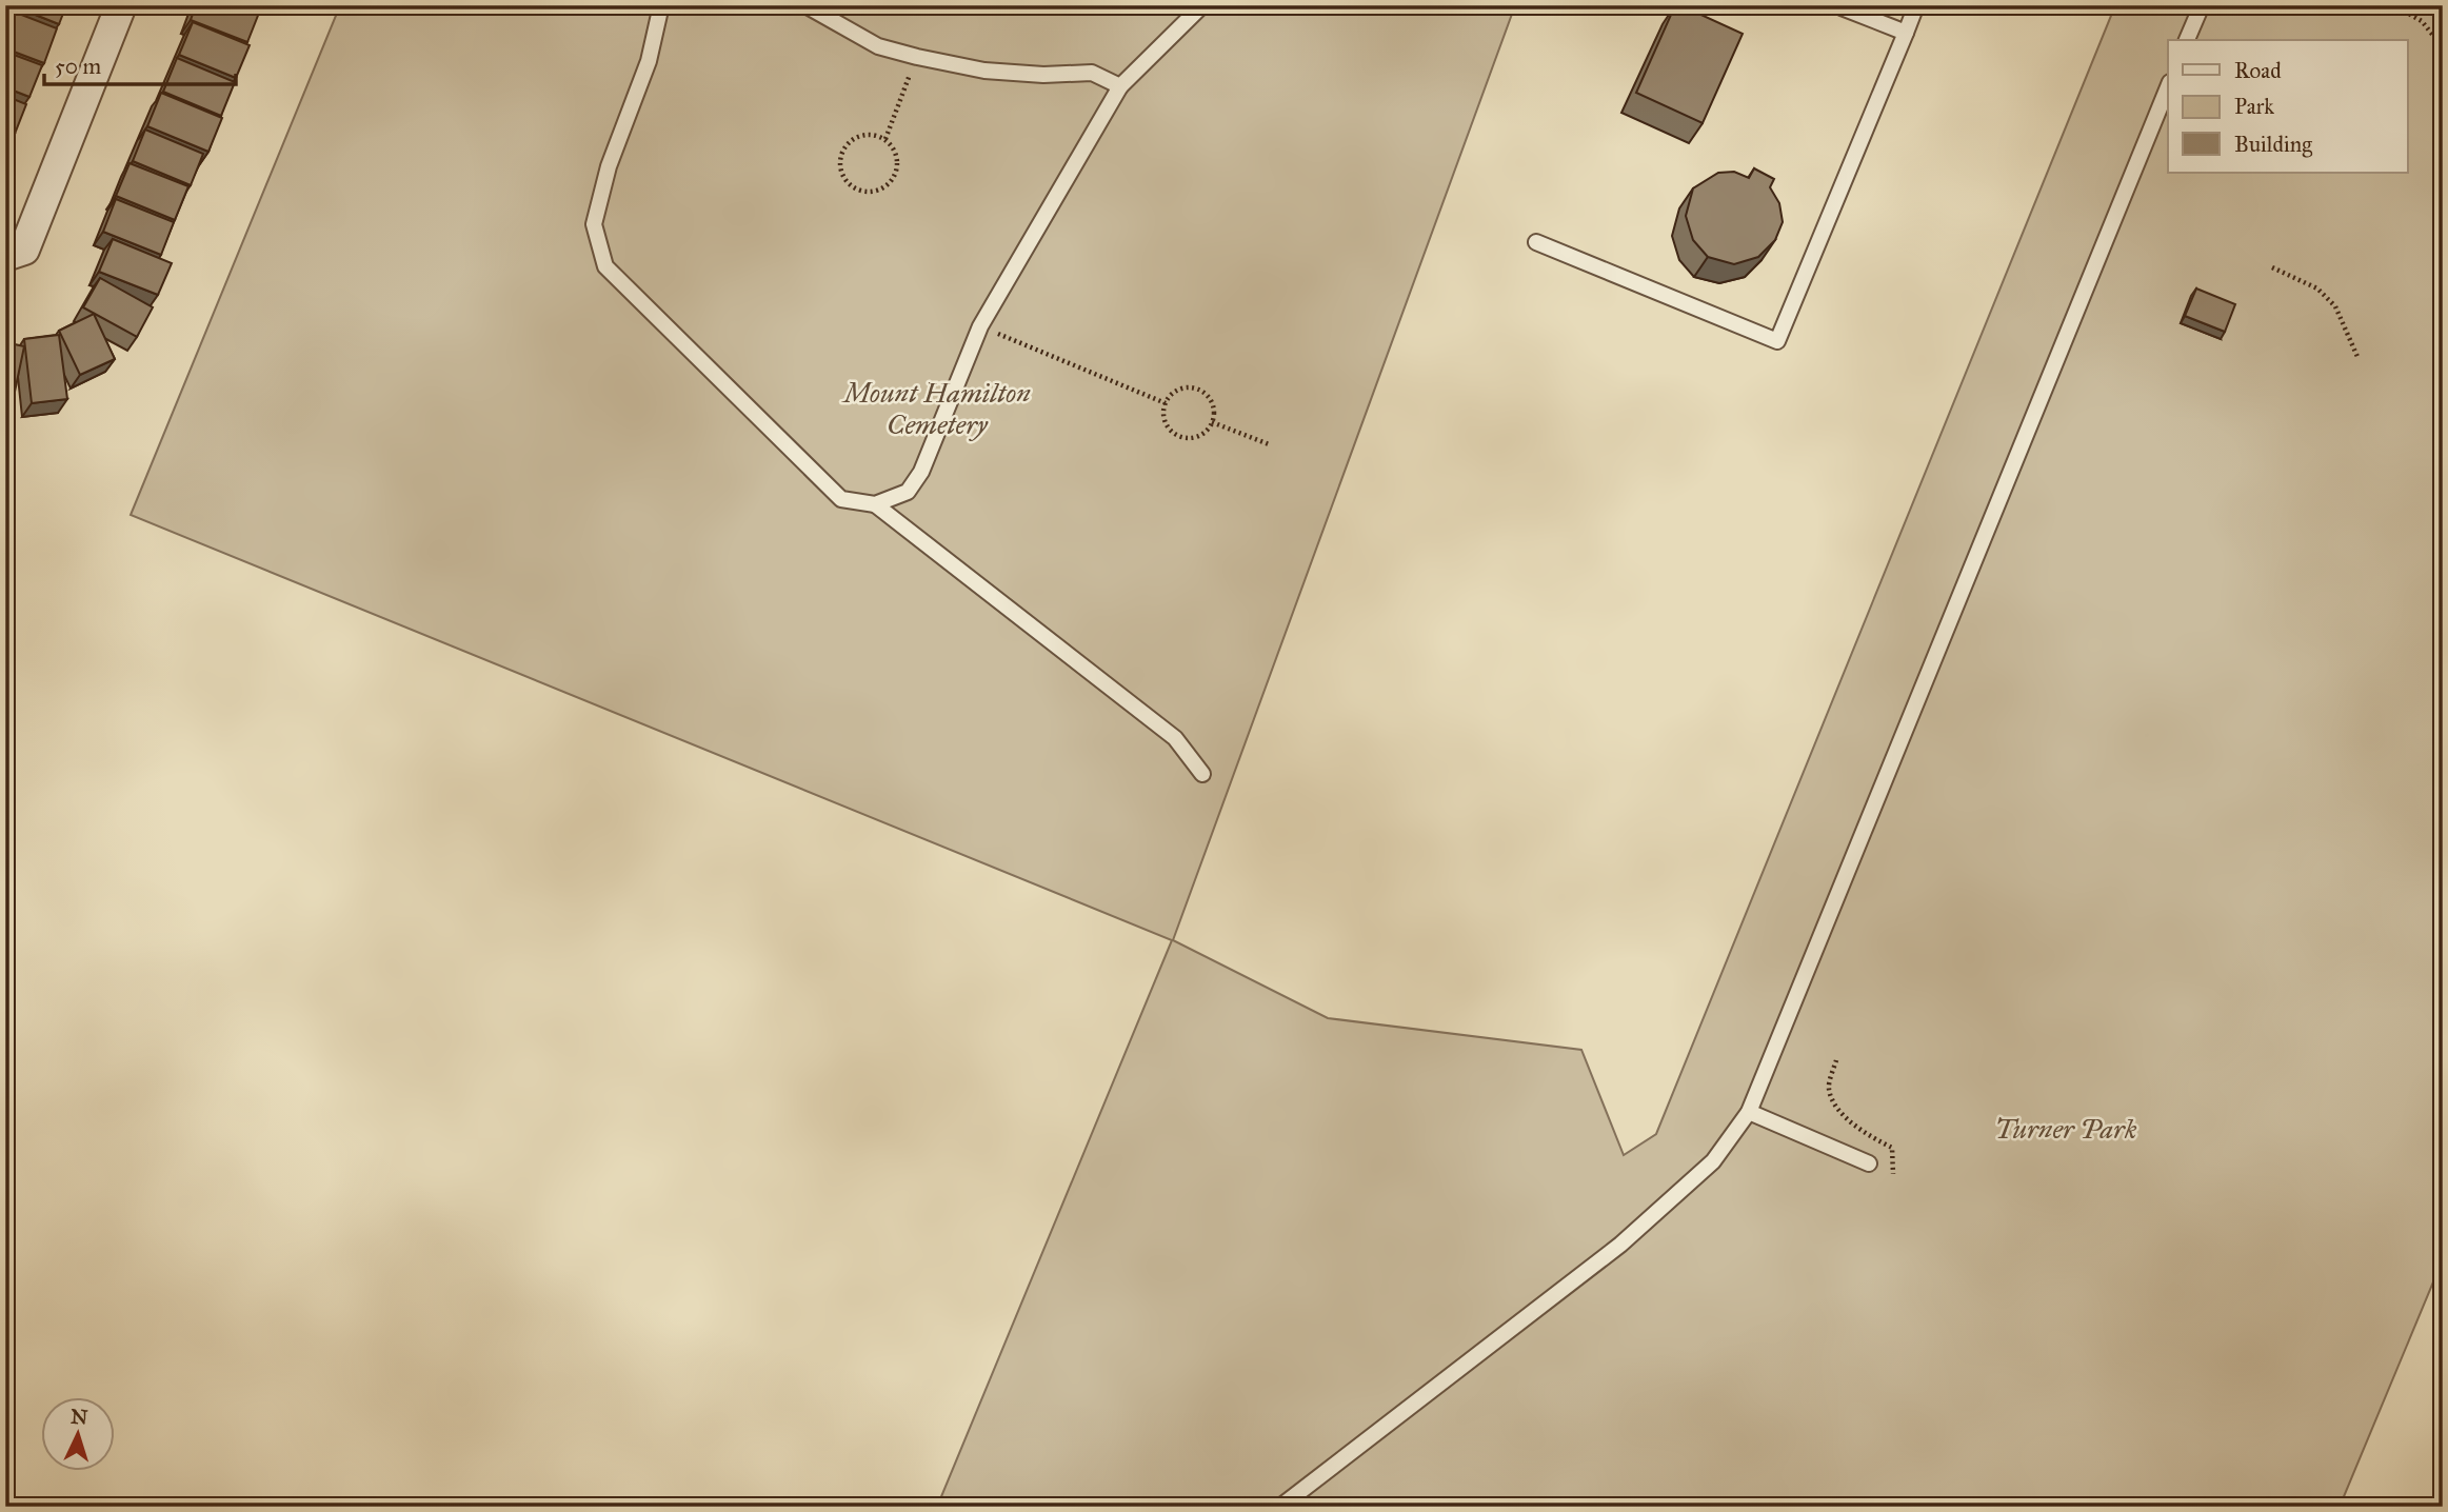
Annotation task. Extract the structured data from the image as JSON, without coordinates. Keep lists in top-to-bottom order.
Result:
{
  "parks": ["Mount Hamilton Cemetery", "Turner Park"],
  "legend": ["Road", "Park", "Building"],
  "scale_bar": "50 m",
  "north": "top"
}
